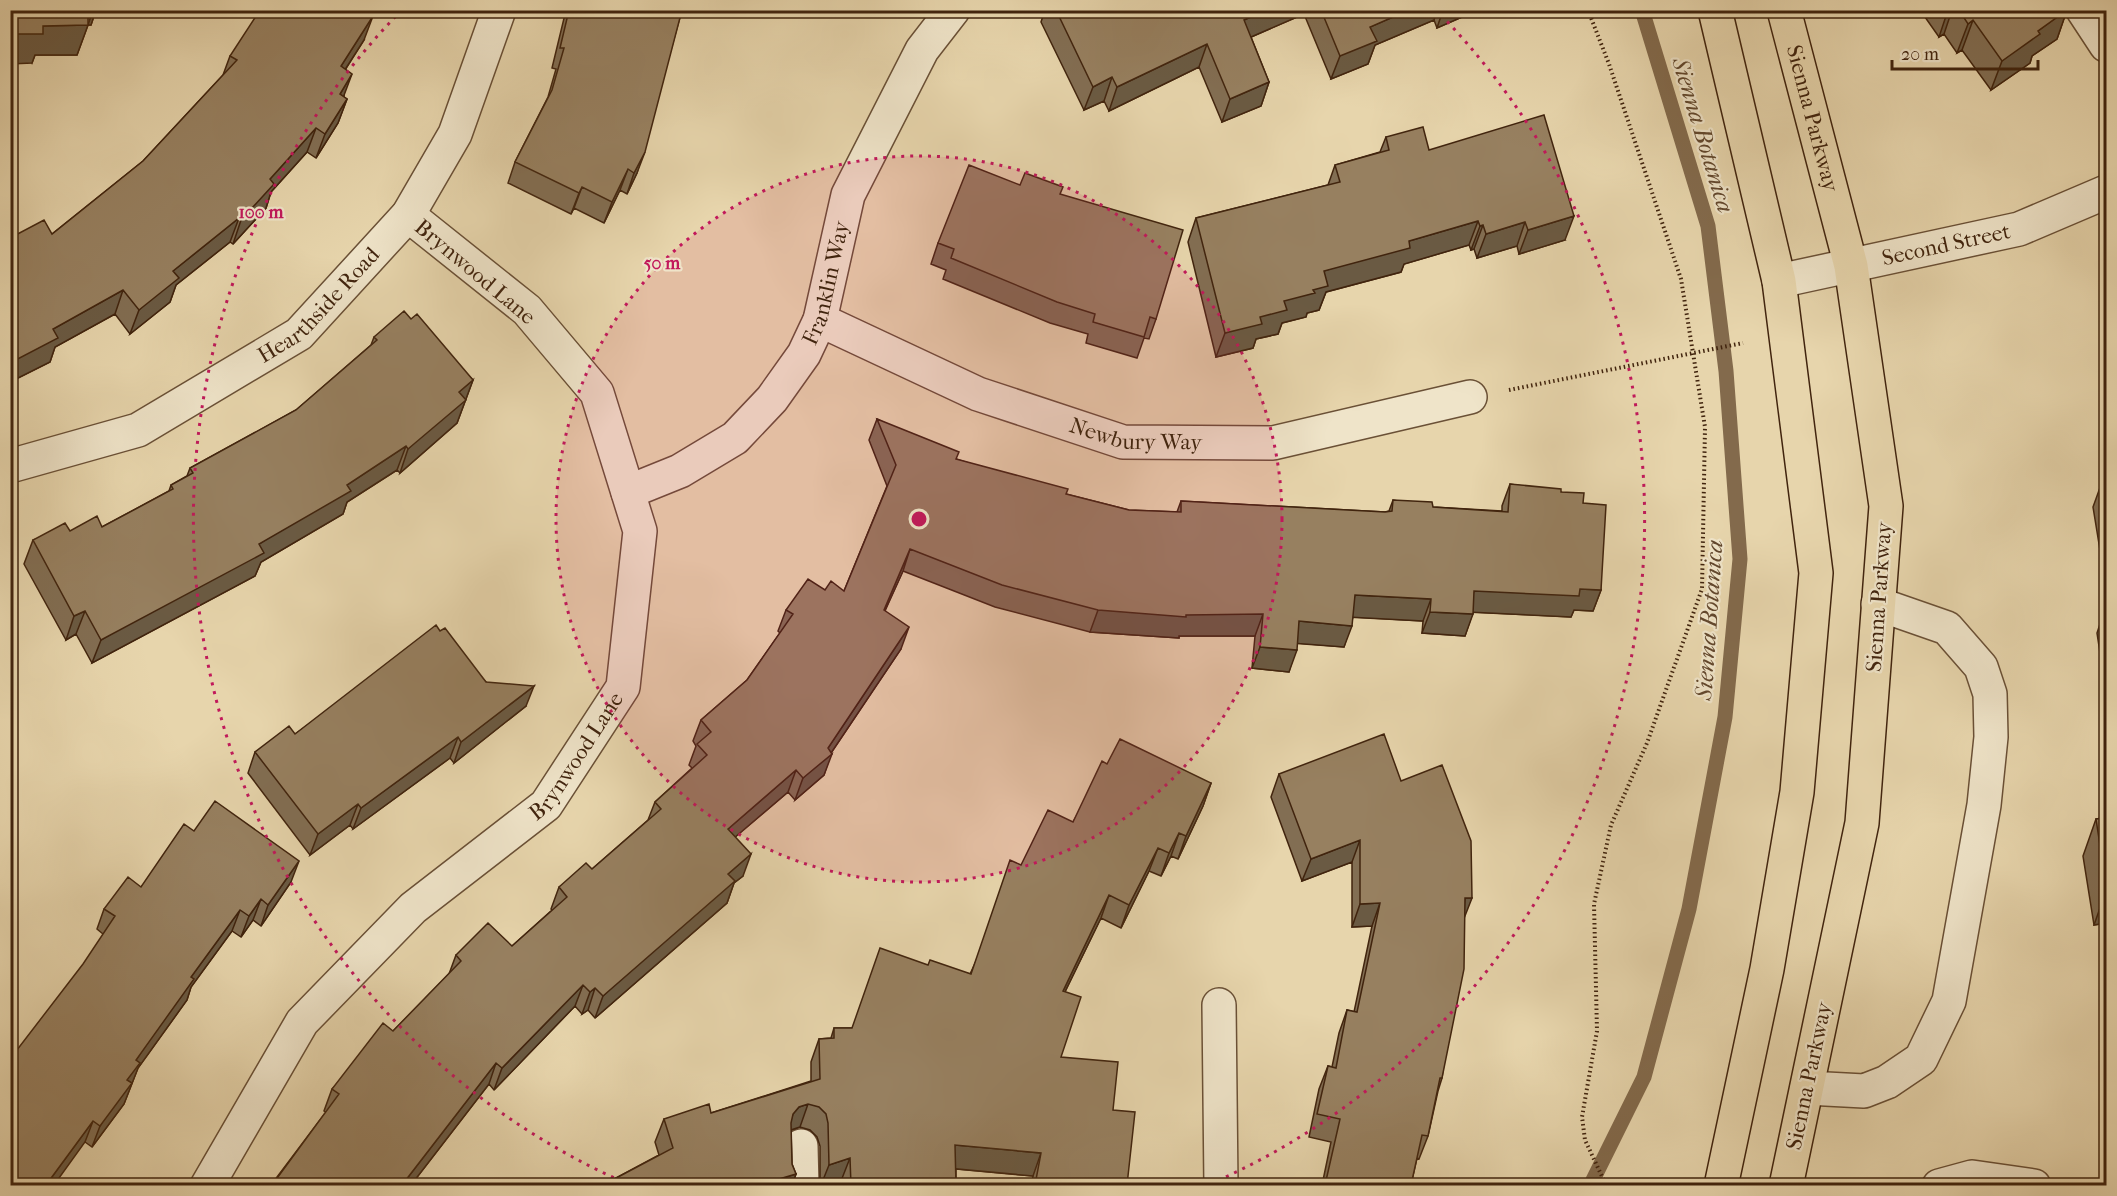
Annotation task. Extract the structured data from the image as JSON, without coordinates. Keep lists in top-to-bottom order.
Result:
{
  "streets": {
    "main road": ["Sienna Parkway"],
    "street": [
      "Second Street",
      "Brynwood Lane",
      "Franklin Way",
      "Hearthside Road",
      "Newbury Way"
    ]
  },
  "crossings": [
    ["Sienna Parkway", "Second Street"],
    ["Brynwood Lane", "Franklin Way"],
    ["Brynwood Lane", "Hearthside Road"],
    ["Franklin Way", "Newbury Way"]
  ],
  "water": ["Sienna Botanica"],
  "scale_bar": "20 m",
  "rings": ["100 m", "50 m"]
}
